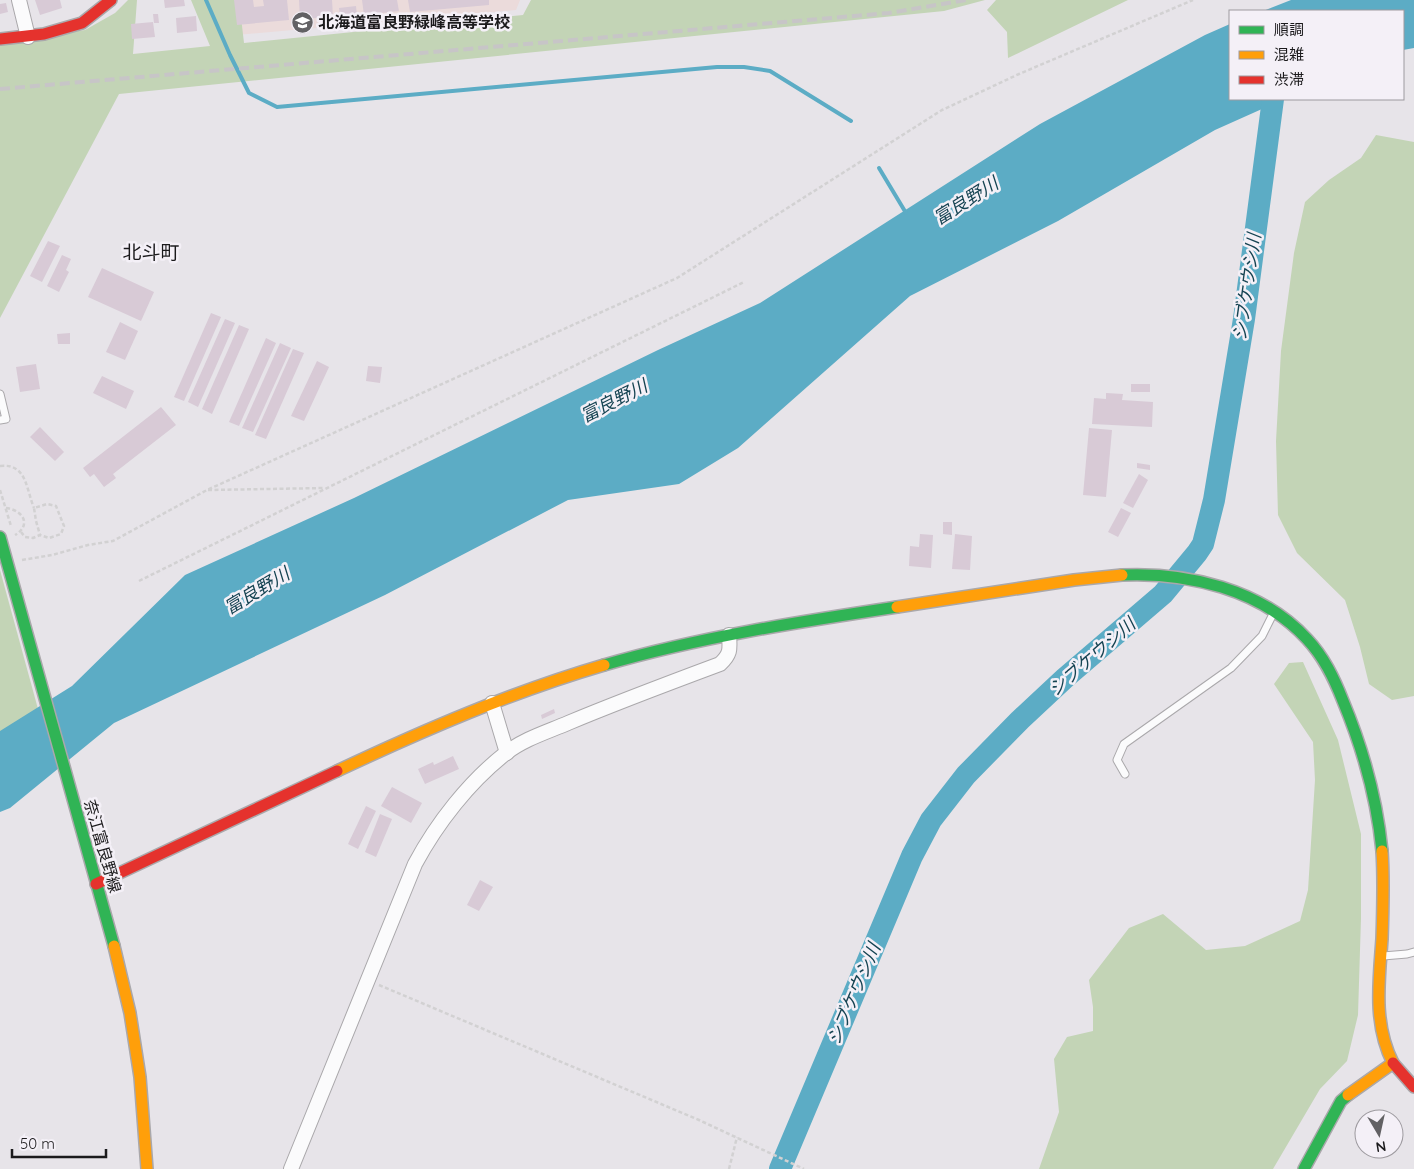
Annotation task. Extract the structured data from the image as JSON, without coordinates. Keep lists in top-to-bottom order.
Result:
{
  "streets": {
    "street": ["奈江富良野線"]
  },
  "districts": ["北斗町"],
  "water": ["富良野川", "シブケウシ川"],
  "places": {
    "school or university": ["北海道富良野緑峰高等学校"]
  },
  "legend": ["順調", "混雑", "渋滞"],
  "scale_bar": "50 m",
  "north": "bottom"
}
